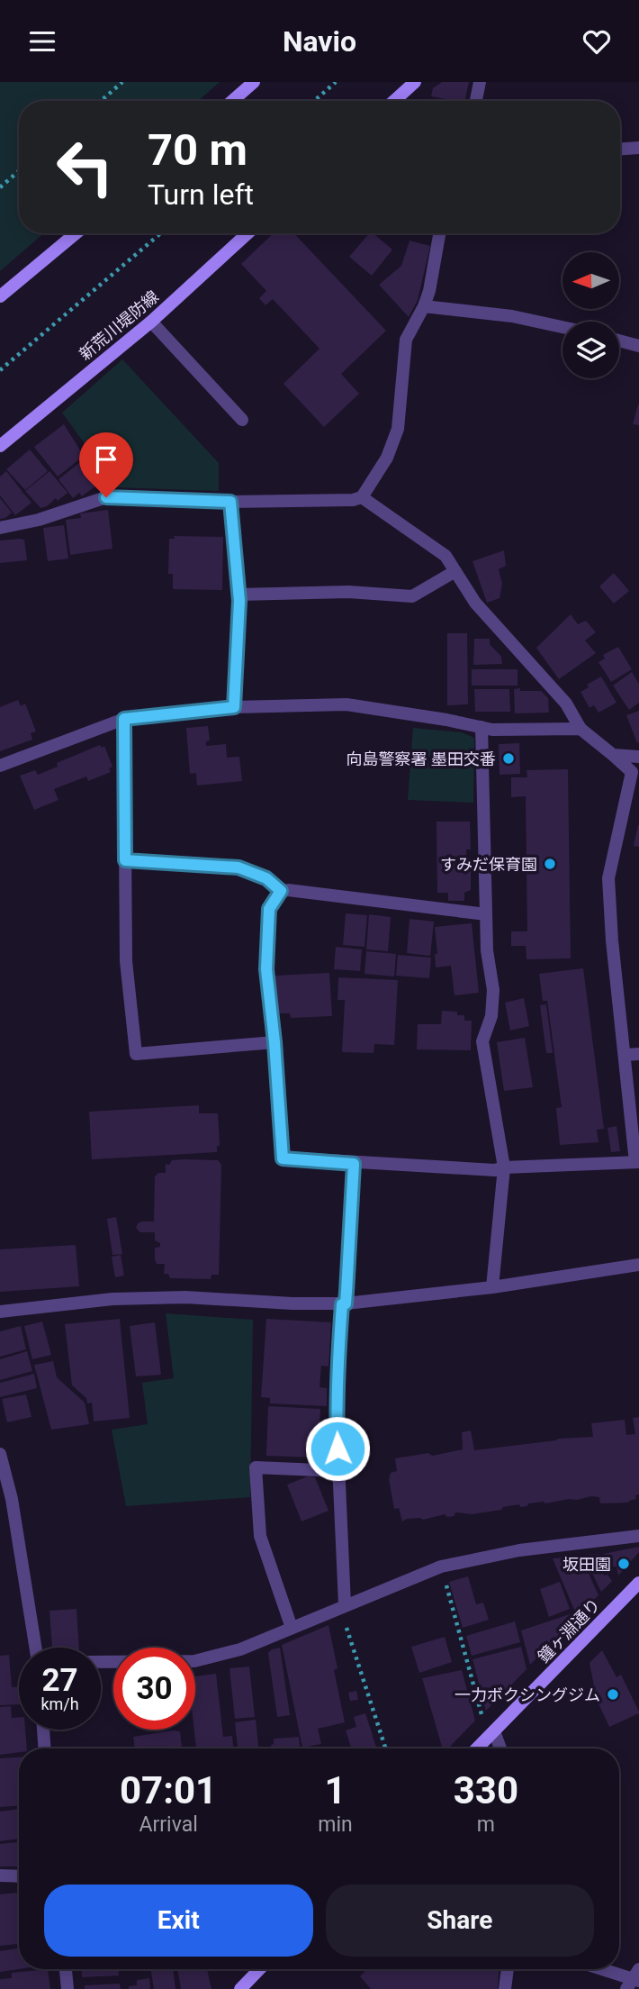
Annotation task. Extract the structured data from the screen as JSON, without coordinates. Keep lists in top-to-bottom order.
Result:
{
  "streets": {
    "main road": ["新荒川堤防線", "鐘ヶ淵通り"]
  },
  "places": [
    "向島警察署 墨田交番",
    "すみだ保育園",
    "坂田園",
    "一力ボクシングジム"
  ],
  "north": "left",
  "page": {
    "header": "Navio",
    "turn": ["70 m", "Turn left"],
    "speed": "27 km/h",
    "limit": "30",
    "eta": [
      "07:01",
      "Arrival",
      "1",
      "min",
      "330",
      "m"
    ],
    "buttons": ["Exit", "Share"]
  }
}
